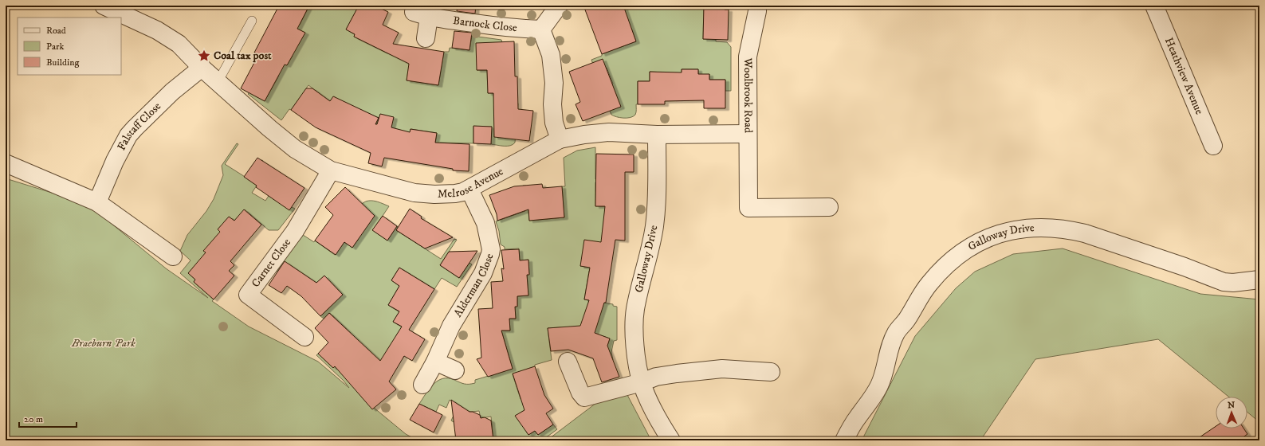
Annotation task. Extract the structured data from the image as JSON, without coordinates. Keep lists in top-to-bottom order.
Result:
{
  "streets": {
    "street": [
      "Barnock Close",
      "Heathview Avenue",
      "Woolbrook Road",
      "Falstaff Close",
      "Melrose Avenue",
      "Galloway Drive",
      "Carnet Close",
      "Alderman Close"
    ]
  },
  "crossings": [
    ["Woolbrook Road", "Melrose Avenue"],
    ["Falstaff Close", "Melrose Avenue"],
    ["Melrose Avenue", "Galloway Drive"],
    ["Melrose Avenue", "Carnet Close"],
    ["Melrose Avenue", "Alderman Close"]
  ],
  "parks": ["Braeburn Park"],
  "places": {
    "place": ["Coal tax post"]
  },
  "legend": ["Road", "Park", "Building"],
  "scale_bar": "20 m",
  "north": "top"
}
